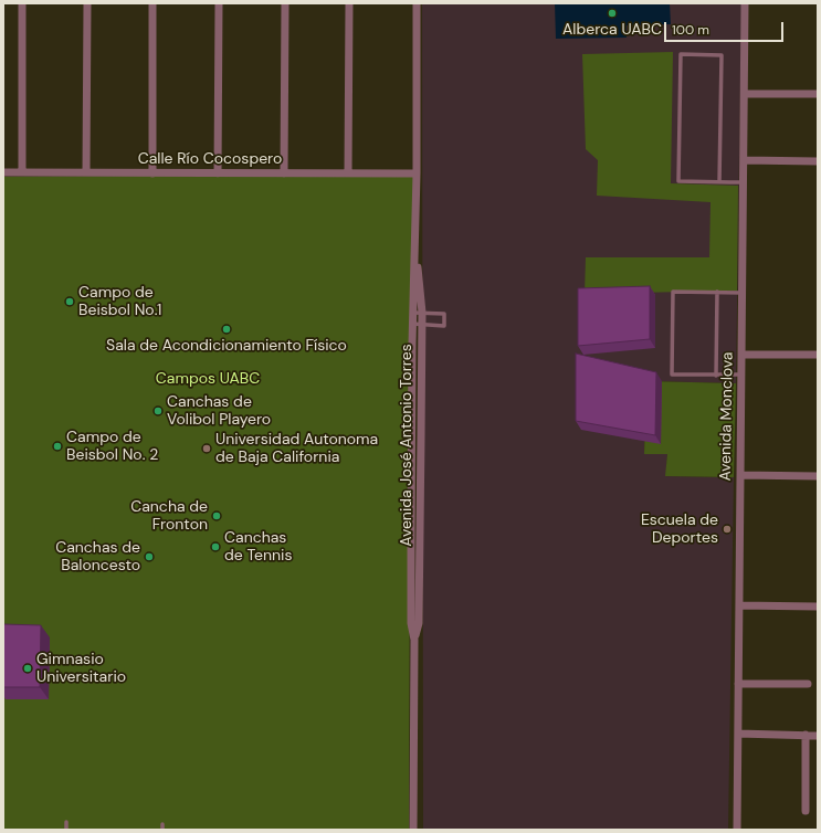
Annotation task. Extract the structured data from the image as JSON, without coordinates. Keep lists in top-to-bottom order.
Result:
{
  "streets": {
    "street": ["Calle Río Cocospero", "Avenida Monclova", "Avenida José Antonio Torres"]
  },
  "crossings": [
    ["Calle Río Cocospero", "Avenida José Antonio Torres"]
  ],
  "parks": ["Campos UABC"],
  "places": [
    "Alberca UABC",
    "Campo de Beisbol No.1",
    "Sala de Acondicionamiento Físico",
    "Canchas de Volibol Playero",
    "Campo de Beisbol No. 2",
    "Universidad Autonoma de Baja California",
    "Cancha de Fronton",
    "Escuela de Deportes",
    "Canchas de Tennis",
    "Canchas de Baloncesto",
    "Gimnasio Universitario"
  ],
  "scale_bar": "100 m"
}
